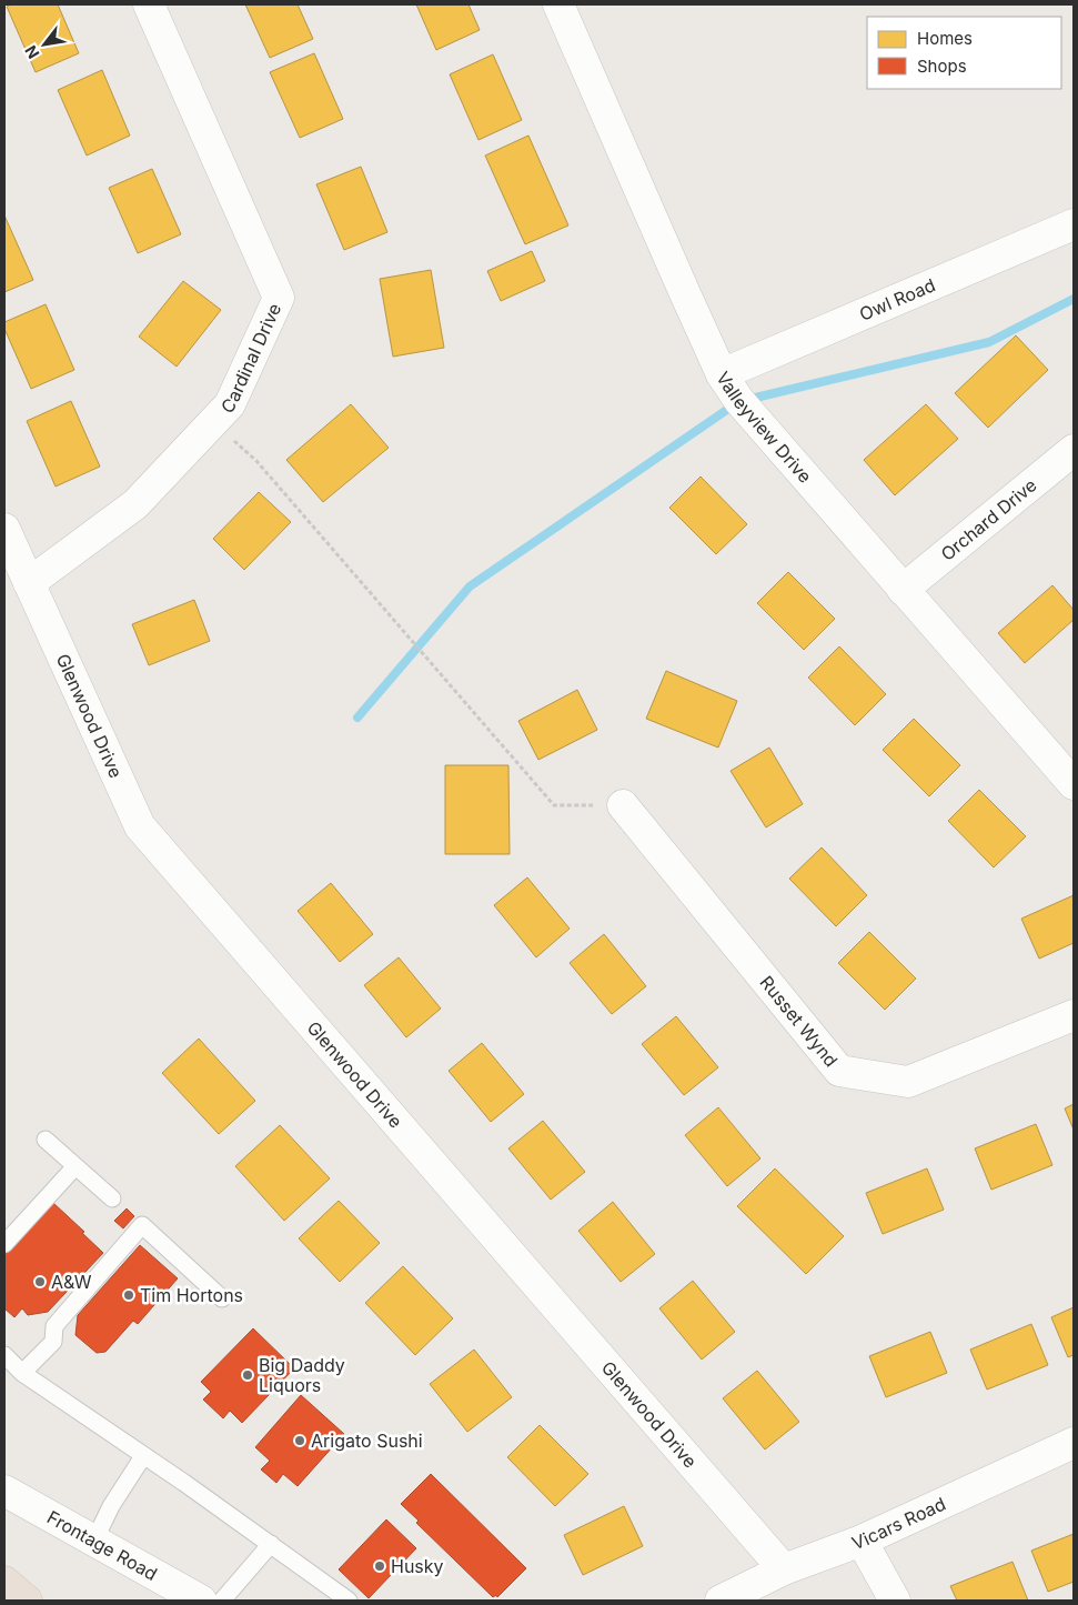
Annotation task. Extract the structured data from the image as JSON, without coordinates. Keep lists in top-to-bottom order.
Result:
{
  "streets": {
    "street": [
      "Owl Road",
      "Cardinal Drive",
      "Valleyview Drive",
      "Orchard Drive",
      "Glenwood Drive",
      "Russet Wynd",
      "Vicars Road",
      "Frontage Road"
    ]
  },
  "crossings": [
    ["Owl Road", "Valleyview Drive"],
    ["Cardinal Drive", "Glenwood Drive"],
    ["Valleyview Drive", "Orchard Drive"],
    ["Glenwood Drive", "Vicars Road"]
  ],
  "places": [
    "A&W",
    "Tim Hortons",
    "Big Daddy Liquors",
    "Arigato Sushi",
    "Husky"
  ],
  "legend": ["Homes", "Shops"],
  "north": "bottom left"
}
